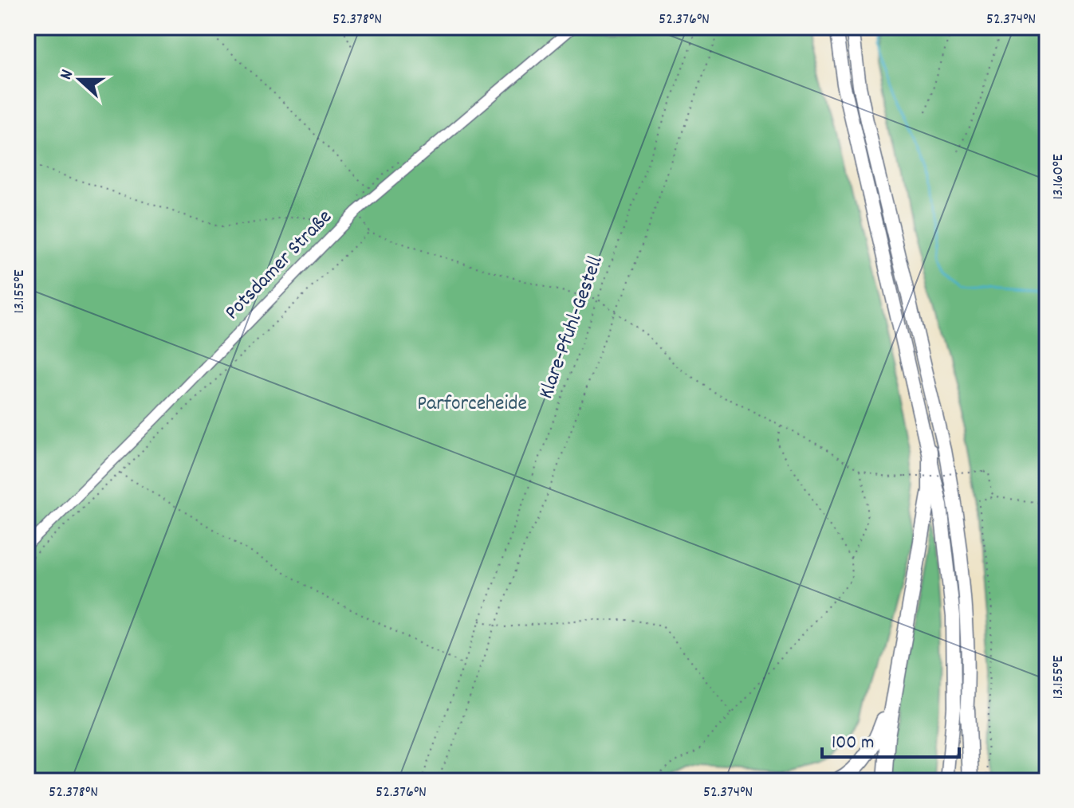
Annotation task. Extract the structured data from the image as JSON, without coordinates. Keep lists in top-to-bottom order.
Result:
{
  "streets": {
    "street": ["Potsdamer Straße"],
    "path": ["Klare-Pfuhl-Gestell"]
  },
  "parks": ["Parforceheide"],
  "scale_bar": "100 m",
  "north": "left",
  "coordinates": [
    "52.378°N",
    "52.376°N",
    "52.374°N",
    "13.160°E",
    "13.155°E"
  ]
}
